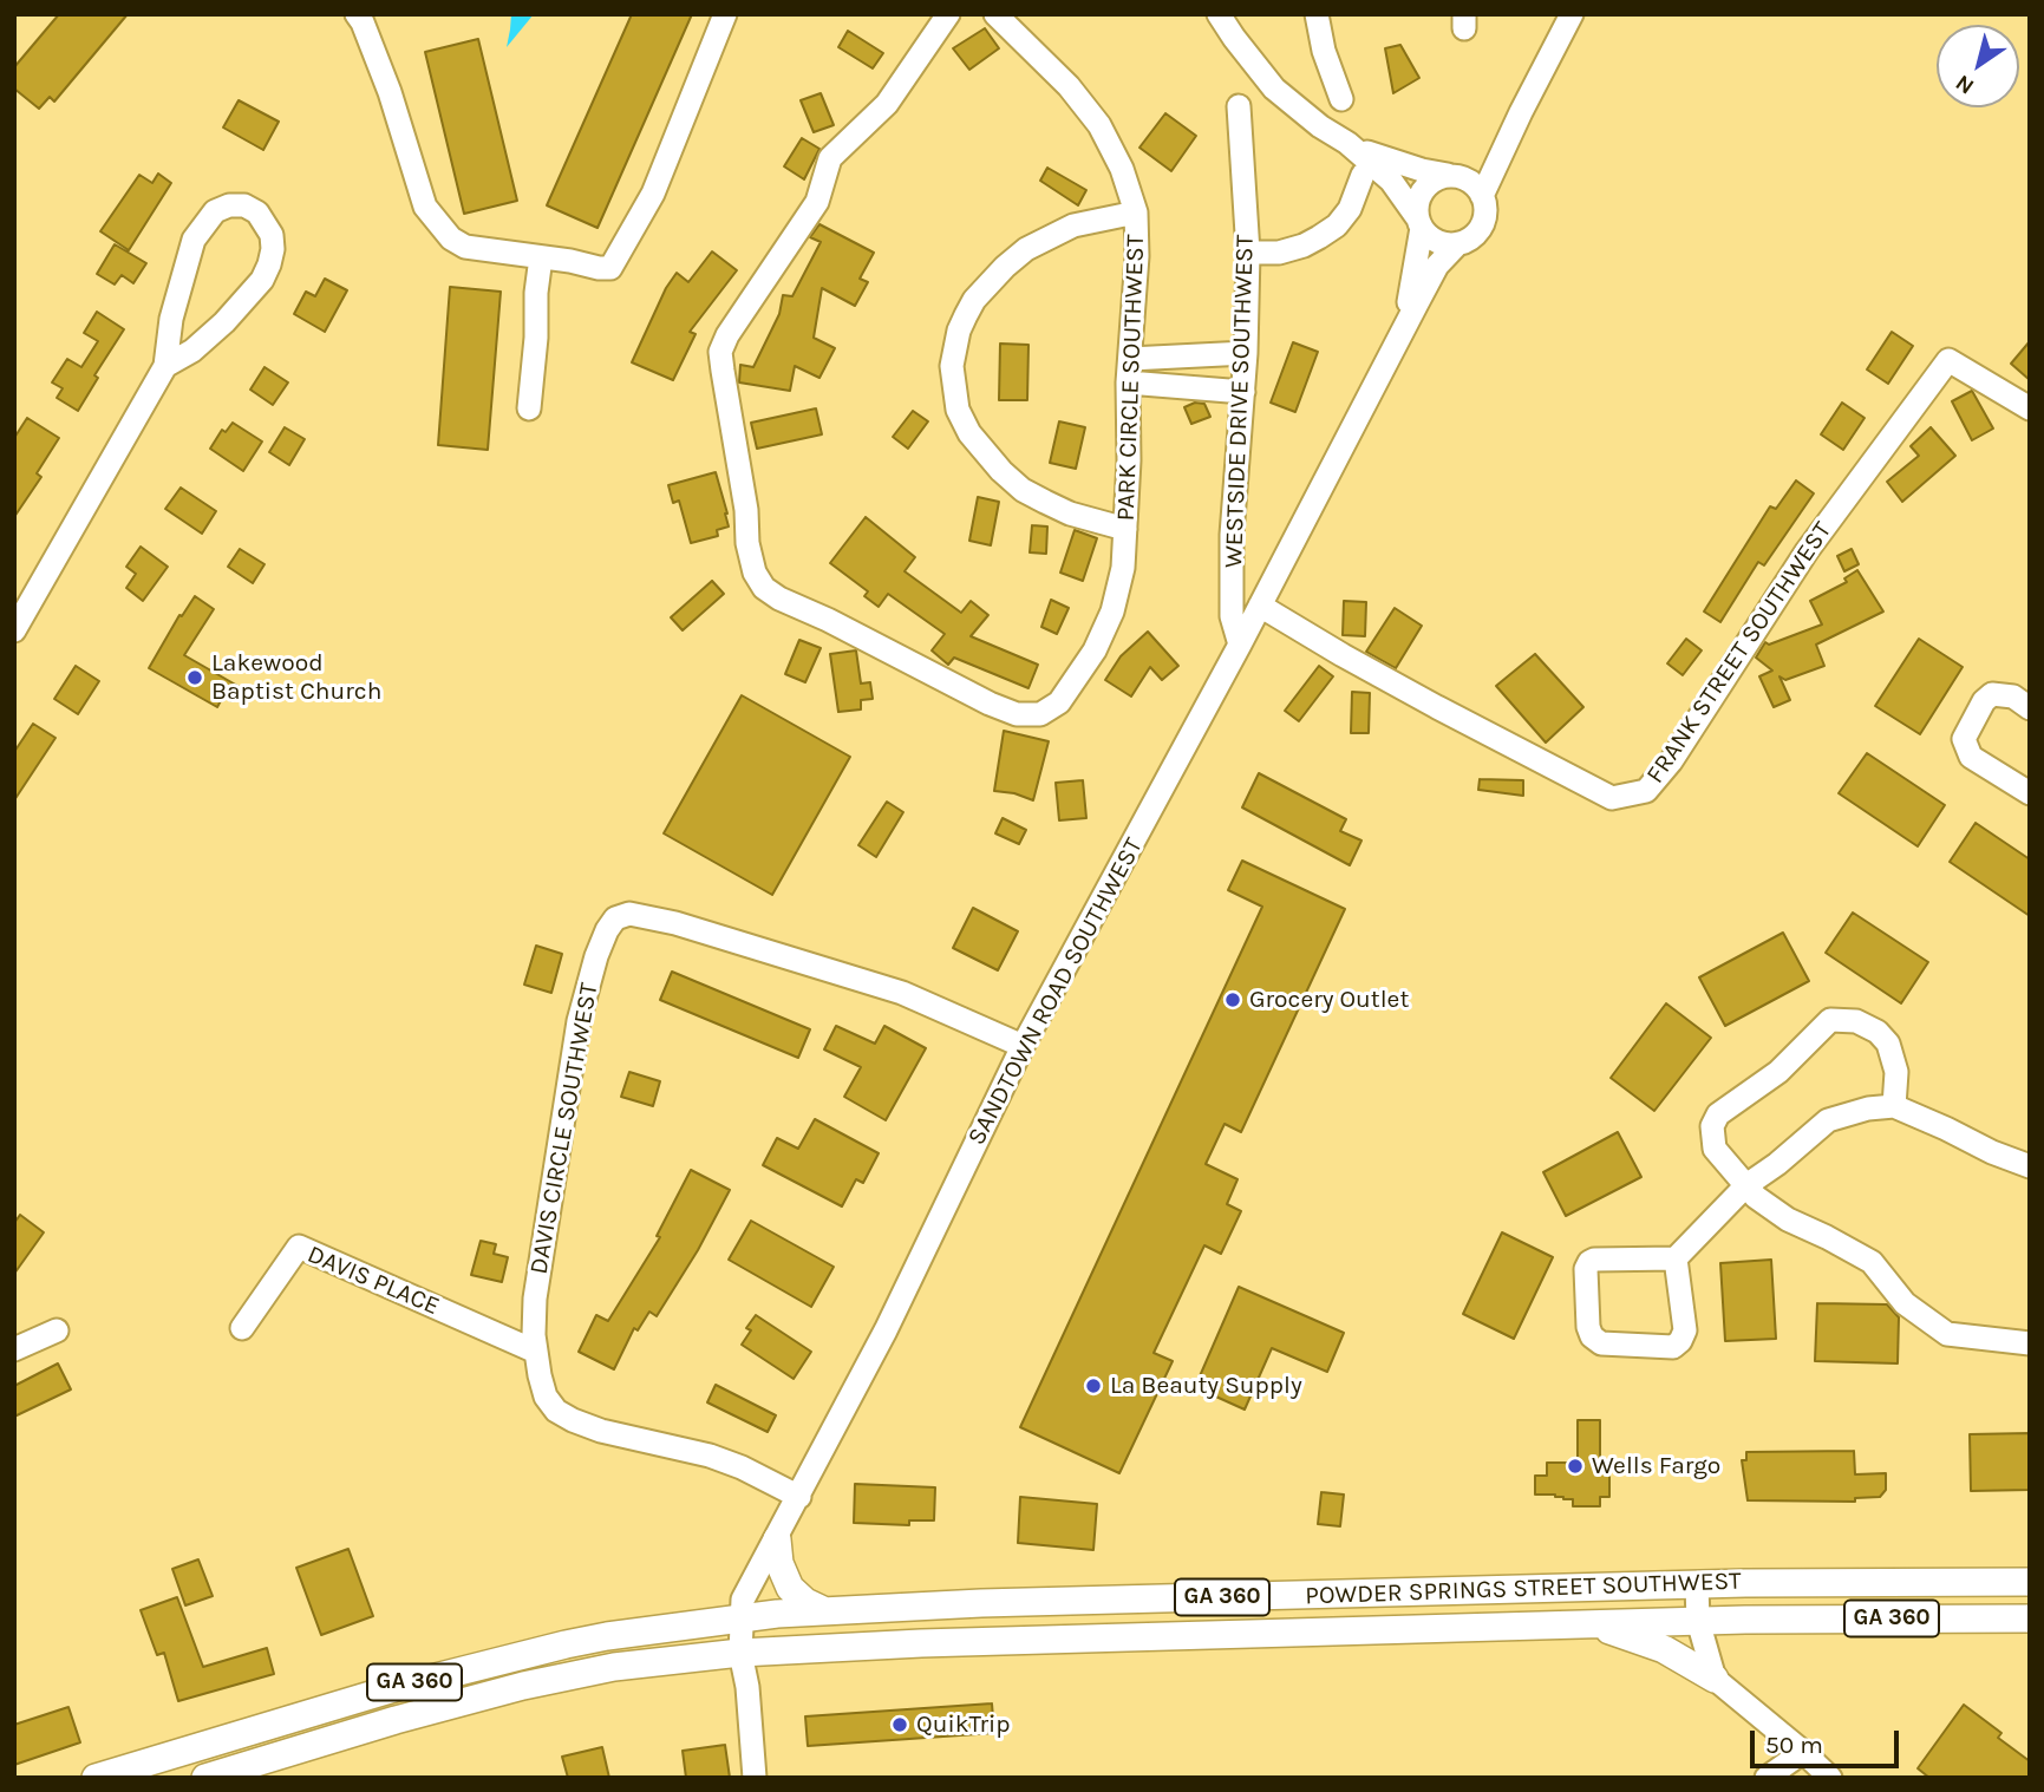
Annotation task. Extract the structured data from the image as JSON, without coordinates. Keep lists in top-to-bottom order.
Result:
{
  "streets": {
    "main road": ["POWDER SPRINGS STREET SOUTHWEST", "GA 360"],
    "street": [
      "PARK CIRCLE SOUTHWEST",
      "WESTSIDE DRIVE SOUTHWEST",
      "FRANK STREET SOUTHWEST",
      "SANDTOWN ROAD SOUTHWEST",
      "DAVIS CIRCLE SOUTHWEST",
      "DAVIS PLACE"
    ]
  },
  "crossings": [
    ["WESTSIDE DRIVE SOUTHWEST", "SANDTOWN ROAD SOUTHWEST"],
    ["FRANK STREET SOUTHWEST", "SANDTOWN ROAD SOUTHWEST"],
    ["SANDTOWN ROAD SOUTHWEST", "DAVIS CIRCLE SOUTHWEST"],
    ["SANDTOWN ROAD SOUTHWEST", "POWDER SPRINGS STREET SOUTHWEST"],
    ["DAVIS CIRCLE SOUTHWEST", "DAVIS PLACE"]
  ],
  "places": [
    "Lakewood Baptist Church",
    "Grocery Outlet",
    "La Beauty Supply",
    "Wells Fargo",
    "QuikTrip"
  ],
  "scale_bar": "50 m",
  "north": "bottom left"
}
